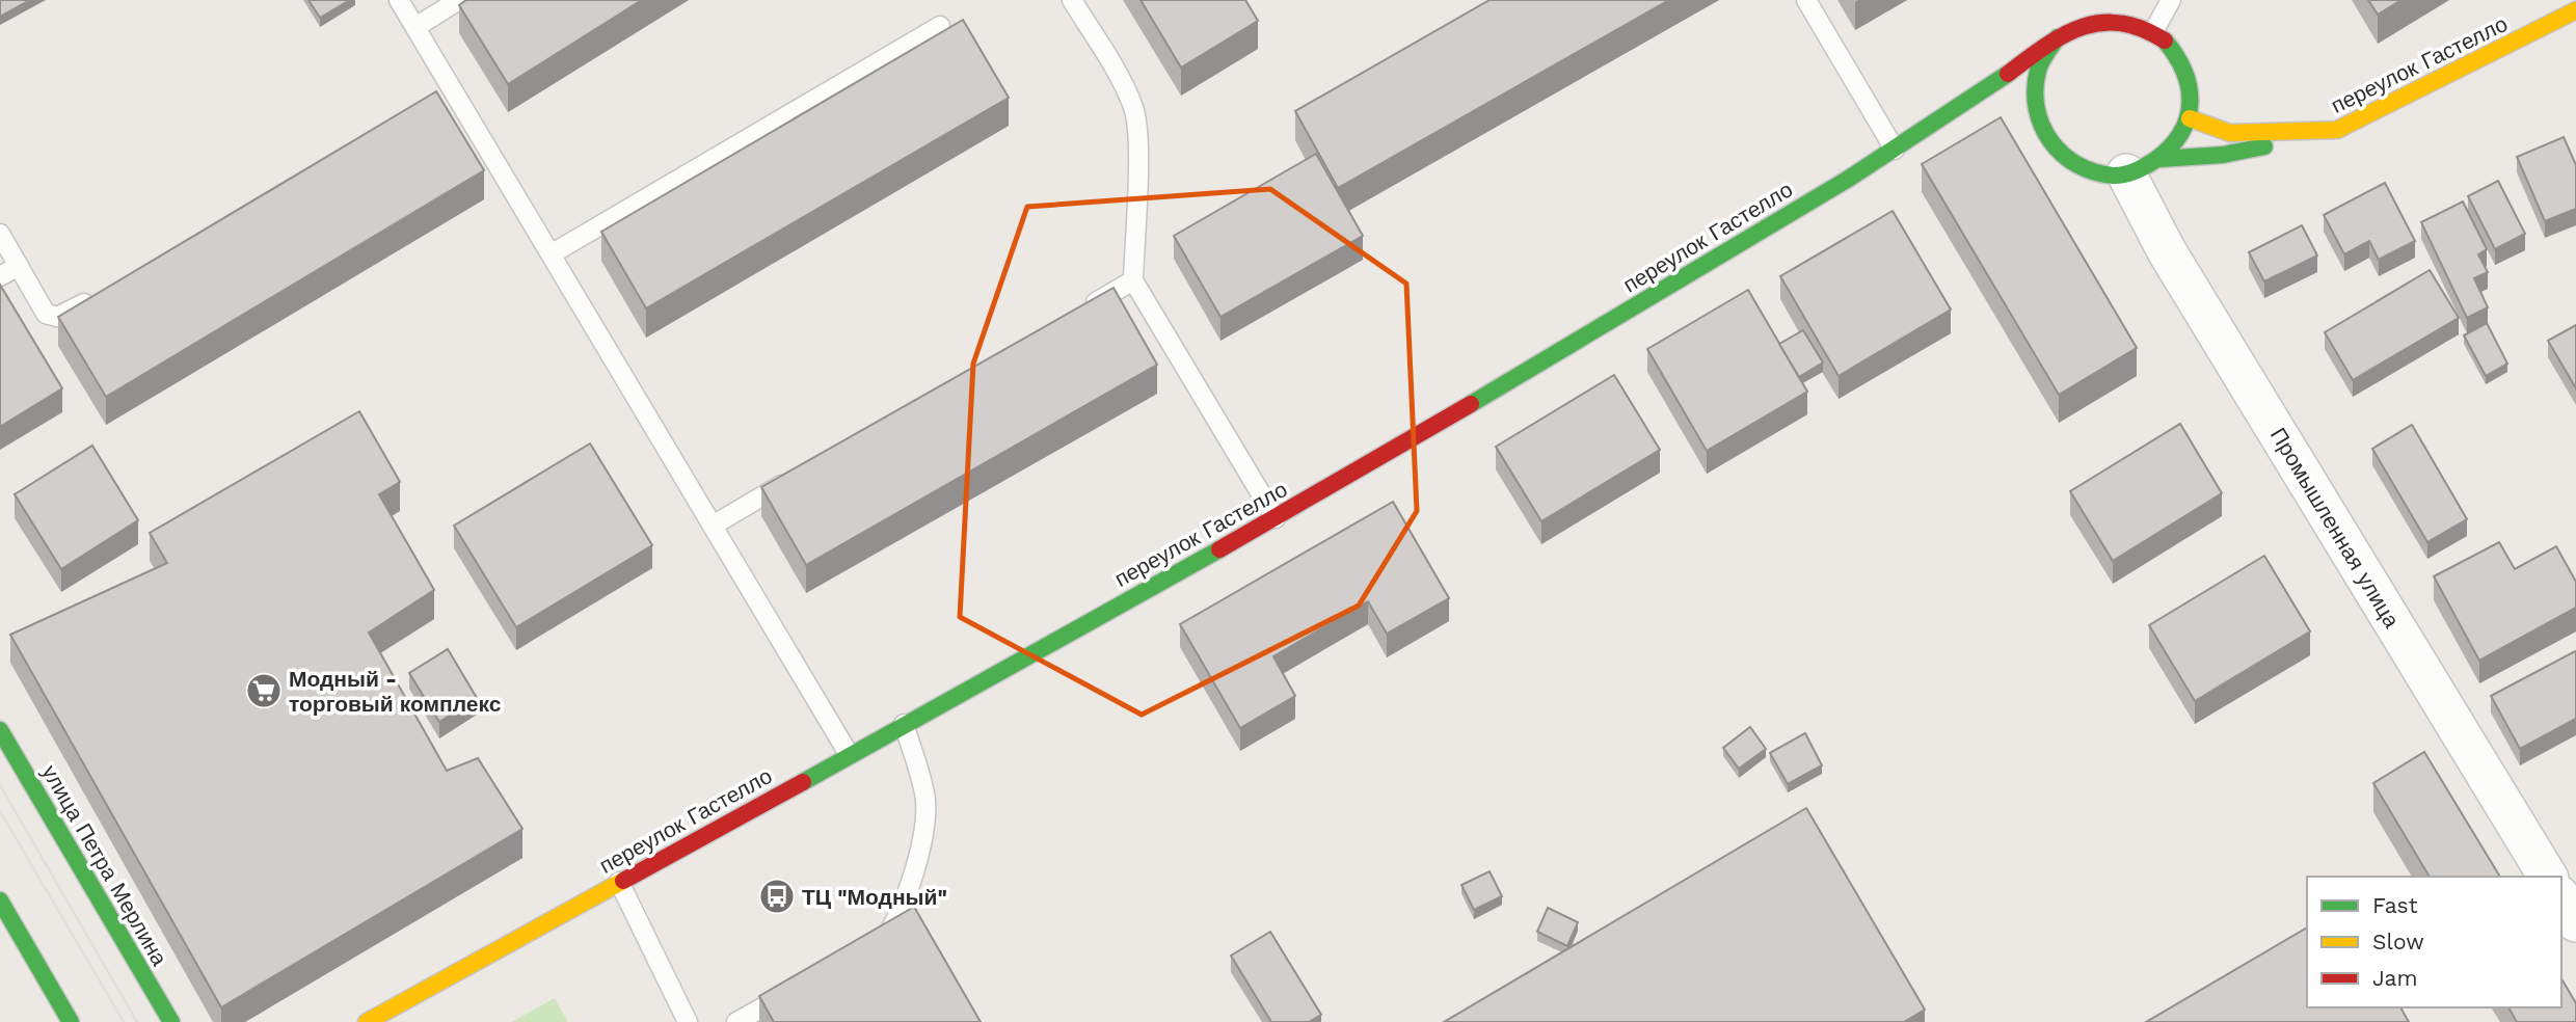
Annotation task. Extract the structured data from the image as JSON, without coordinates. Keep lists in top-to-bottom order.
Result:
{
  "streets": {
    "street": ["переулок Гастелло", "Промышленная улица", "улица Петра Мерлина"]
  },
  "crossings": [
    ["переулок Гастелло", "Промышленная улица"]
  ],
  "places": {
    "supermarket": ["Модный - торговый комплекс"],
    "bus stop": ["ТЦ \"Модный\""]
  },
  "legend": ["Fast", "Slow", "Jam"]
}
